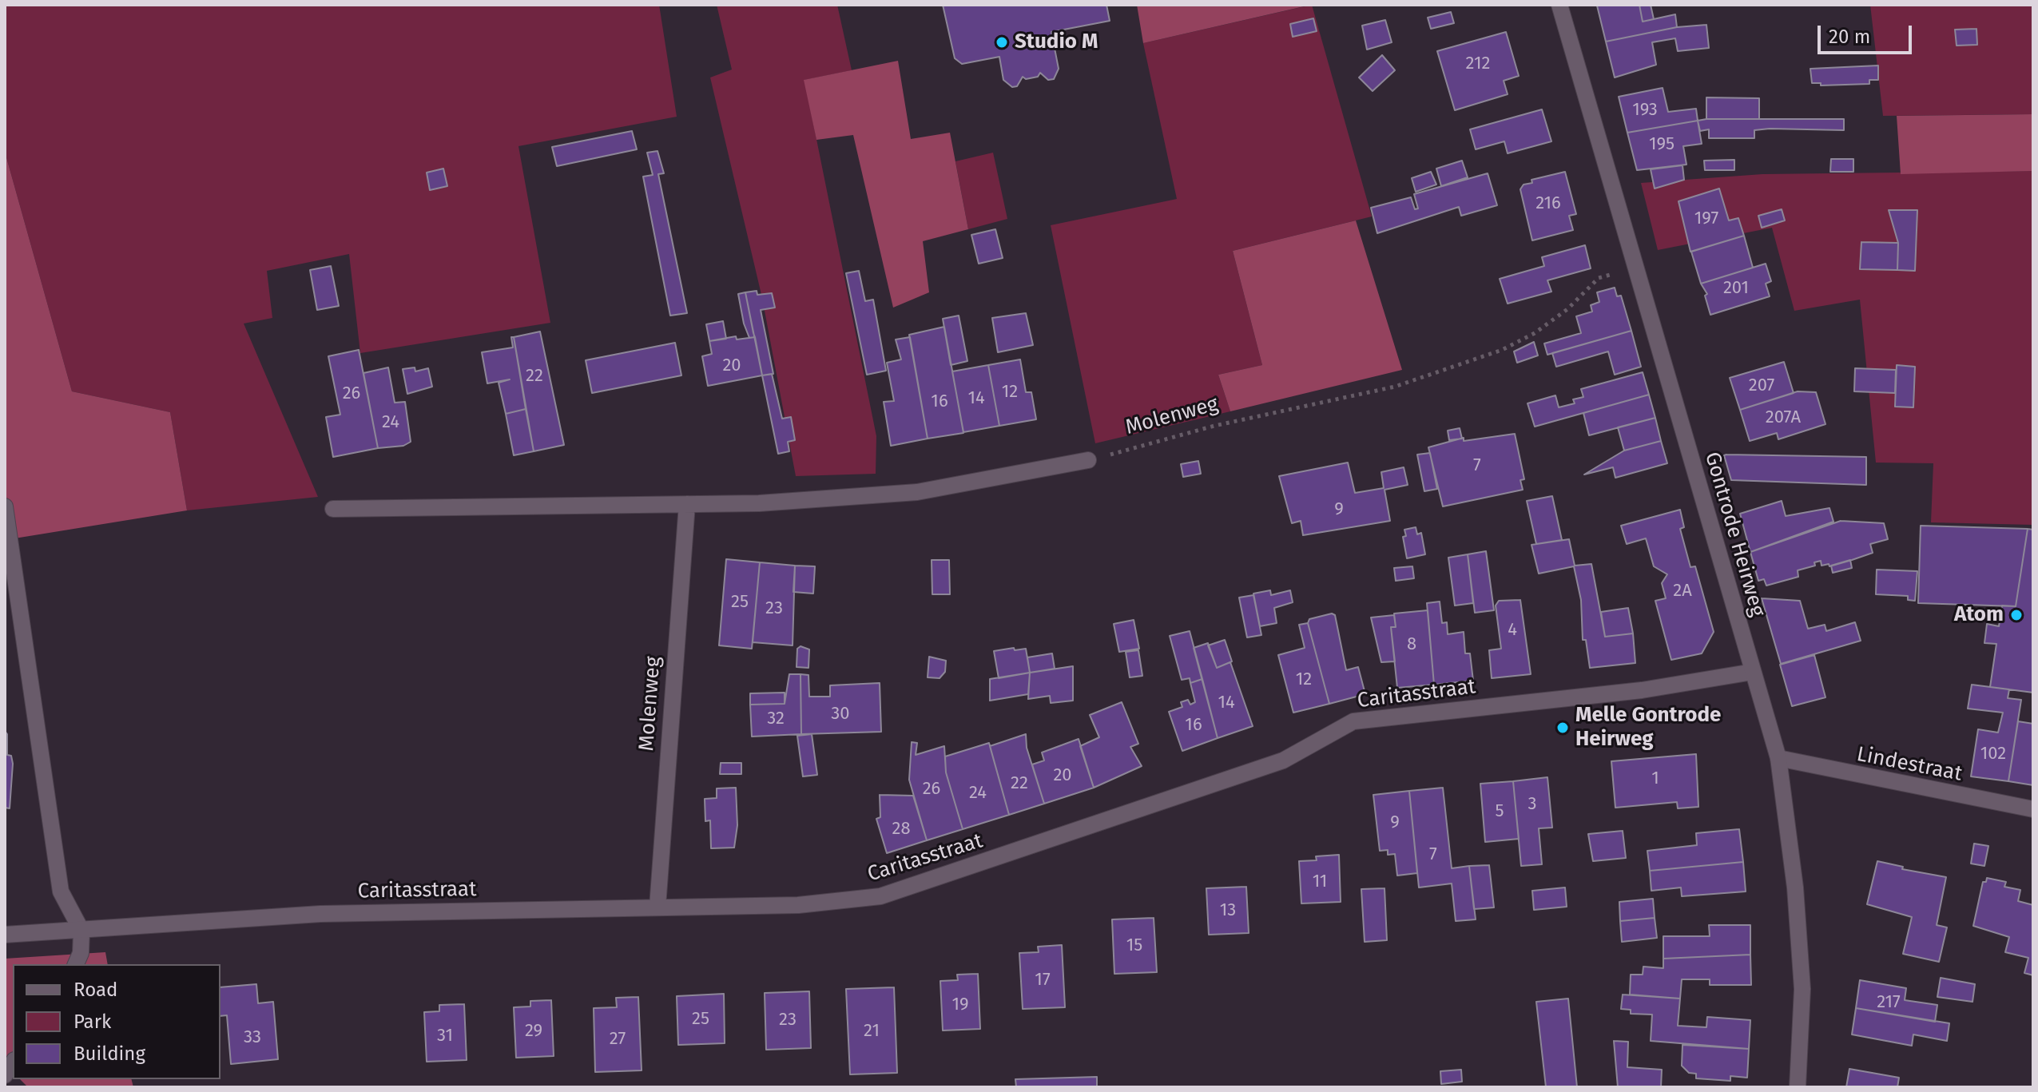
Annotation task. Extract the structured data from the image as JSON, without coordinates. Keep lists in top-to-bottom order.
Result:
{
  "streets": {
    "street": [
      "Molenweg",
      "Gontrode Heirweg",
      "Caritasstraat",
      "Lindestraat"
    ]
  },
  "crossings": [
    ["Molenweg", "Gontrode Heirweg"],
    ["Molenweg", "Caritasstraat"],
    ["Gontrode Heirweg", "Caritasstraat"],
    ["Gontrode Heirweg", "Lindestraat"]
  ],
  "places": ["Studio M", "Atom", "Melle Gontrode Heirweg"],
  "house_numbers": [
    "212",
    "193",
    "195",
    "216",
    "197",
    "201",
    "20",
    "22",
    "207",
    "12",
    "26",
    "14",
    "16",
    "207A",
    "24",
    "7",
    "9",
    "2A",
    "25",
    "23",
    "4",
    "8",
    "12",
    "14",
    "30",
    "32",
    "16",
    "102",
    "20",
    "1",
    "22",
    "26",
    "24",
    "3",
    "5",
    "9",
    "28",
    "7",
    "11",
    "13",
    "15",
    "17",
    "217",
    "19",
    "25",
    "23",
    "29",
    "21",
    "31",
    "33",
    "27"
  ],
  "legend": ["Road", "Park", "Building"],
  "scale_bar": "20 m"
}
